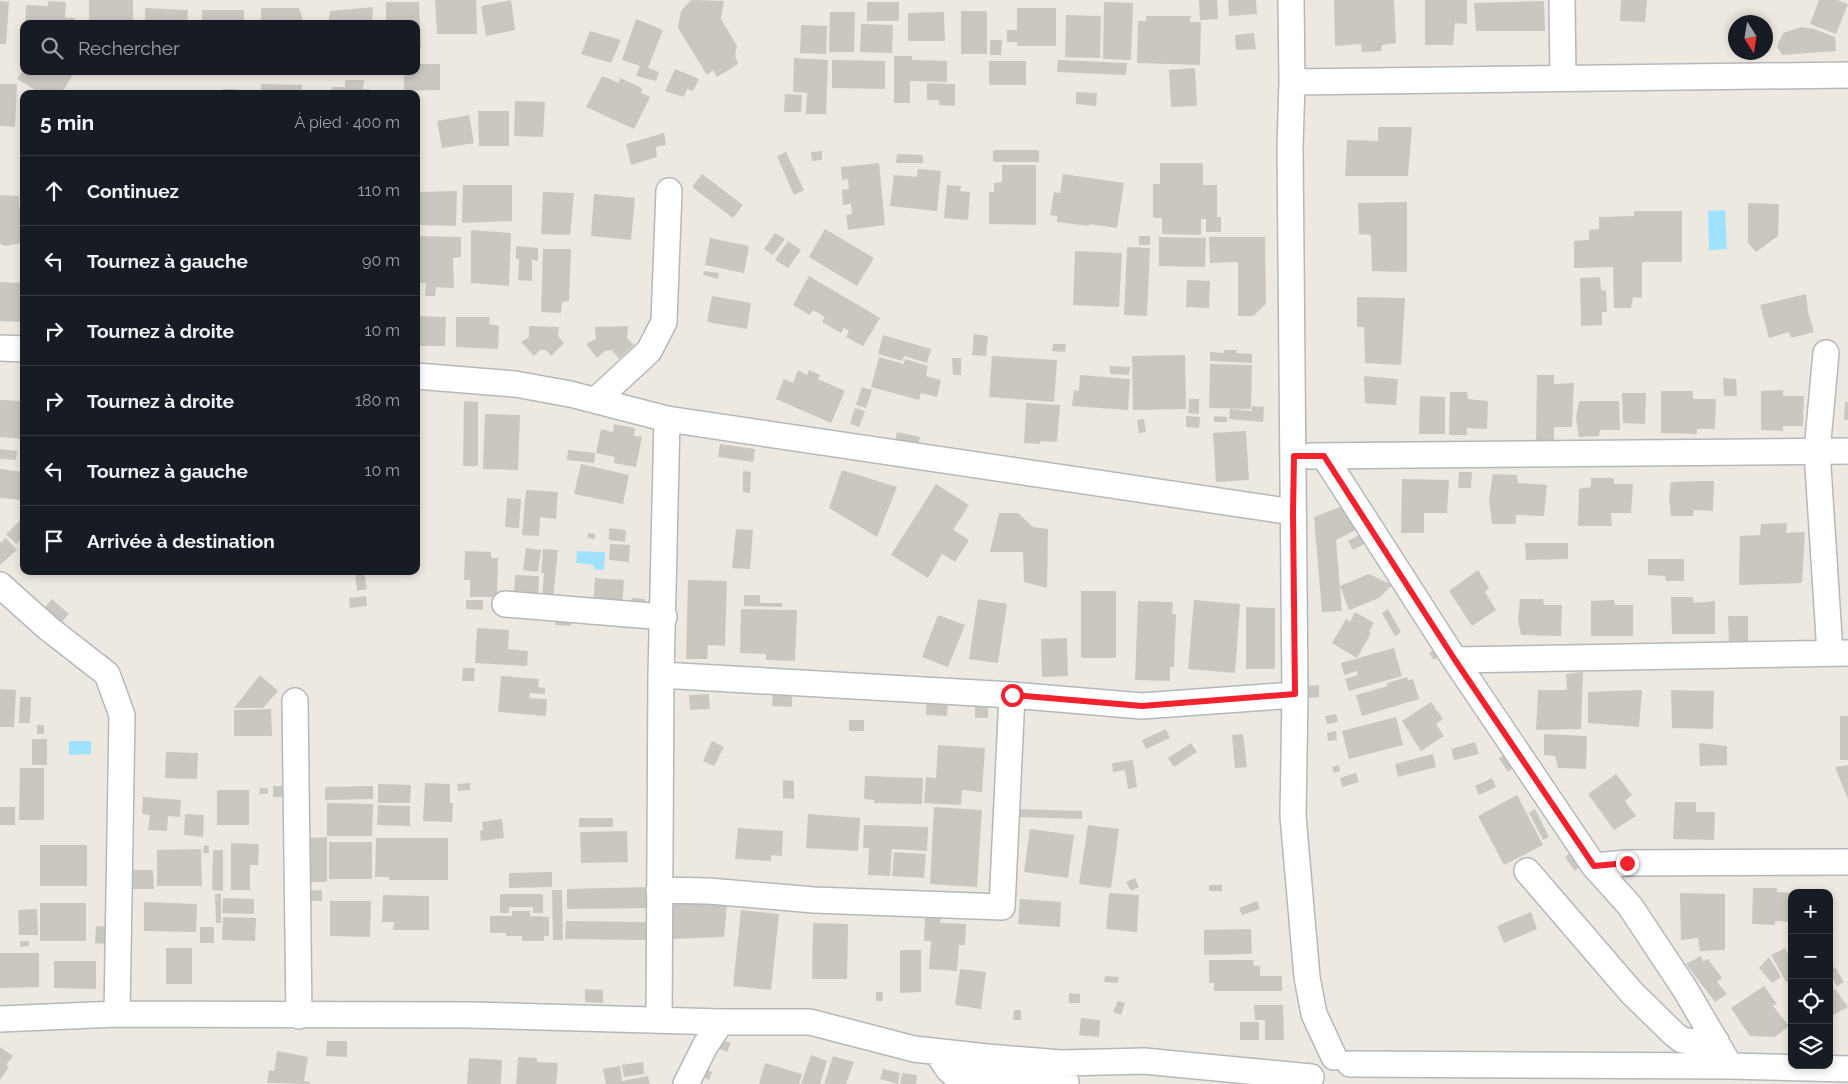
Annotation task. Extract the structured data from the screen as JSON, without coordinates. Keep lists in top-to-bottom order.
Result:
{
  "north": "bottom",
  "page": {
    "search": "Rechercher",
    "heading": ["5 min", "À pied · 400 m"],
    "list": [
      ["Continuez", "110 m"],
      ["Tournez à gauche", "90 m"],
      ["Tournez à droite", "10 m"],
      ["Tournez à droite", "180 m"],
      ["Tournez à gauche", "10 m"],
      "Arrivée à destination"
    ],
    "map_buttons": ["+", "−"]
  }
}
